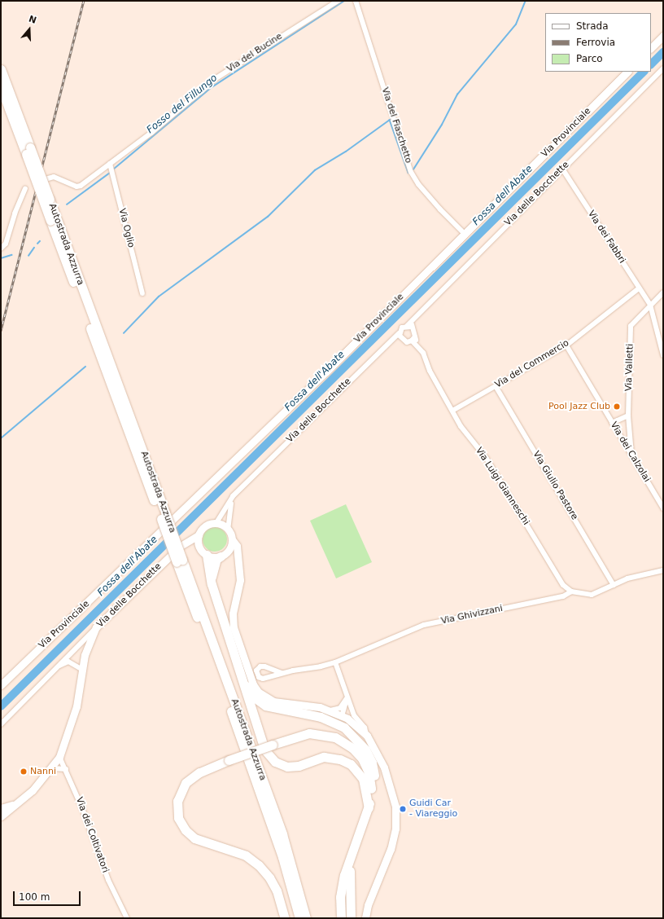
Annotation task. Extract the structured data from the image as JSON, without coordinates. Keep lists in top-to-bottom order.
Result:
{
  "streets": {
    "highway": ["Autostrada Azzurra"],
    "main road": ["Via Provinciale", "Via delle Bocchette"],
    "street": [
      "Via del Bucine",
      "Via del Fiaschetto",
      "Via Oglio",
      "Via dei Fabbri",
      "Via del Commercio",
      "Via Valletti",
      "Via dei Calzolai",
      "Via Giulio Pastore",
      "Via Luigi Gianneschi",
      "Via Ghivizzani",
      "Via dei Coltivatori"
    ]
  },
  "crossings": [
    ["Via del Bucine", "Via Oglio"],
    ["Via del Fiaschetto", "Via Provinciale"],
    ["Via delle Bocchette", "Via dei Fabbri"],
    ["Via delle Bocchette", "Via Luigi Gianneschi"],
    ["Via delle Bocchette", "Via dei Coltivatori"],
    ["Via dei Fabbri", "Via del Commercio"],
    ["Via dei Fabbri", "Via Valletti"],
    ["Via del Commercio", "Via dei Calzolai"],
    ["Via del Commercio", "Via Giulio Pastore"],
    ["Via del Commercio", "Via Luigi Gianneschi"],
    ["Via Valletti", "Via dei Calzolai"],
    ["Via Luigi Gianneschi", "Via Ghivizzani"]
  ],
  "water": ["Fosso del Fillungo", "Fossa dell'Abate"],
  "places": ["Pool Jazz Club", "Nanni", "Guidi Car - Viareggio"],
  "legend": ["Strada", "Ferrovia", "Parco"],
  "scale_bar": "100 m",
  "north": "top"
}
